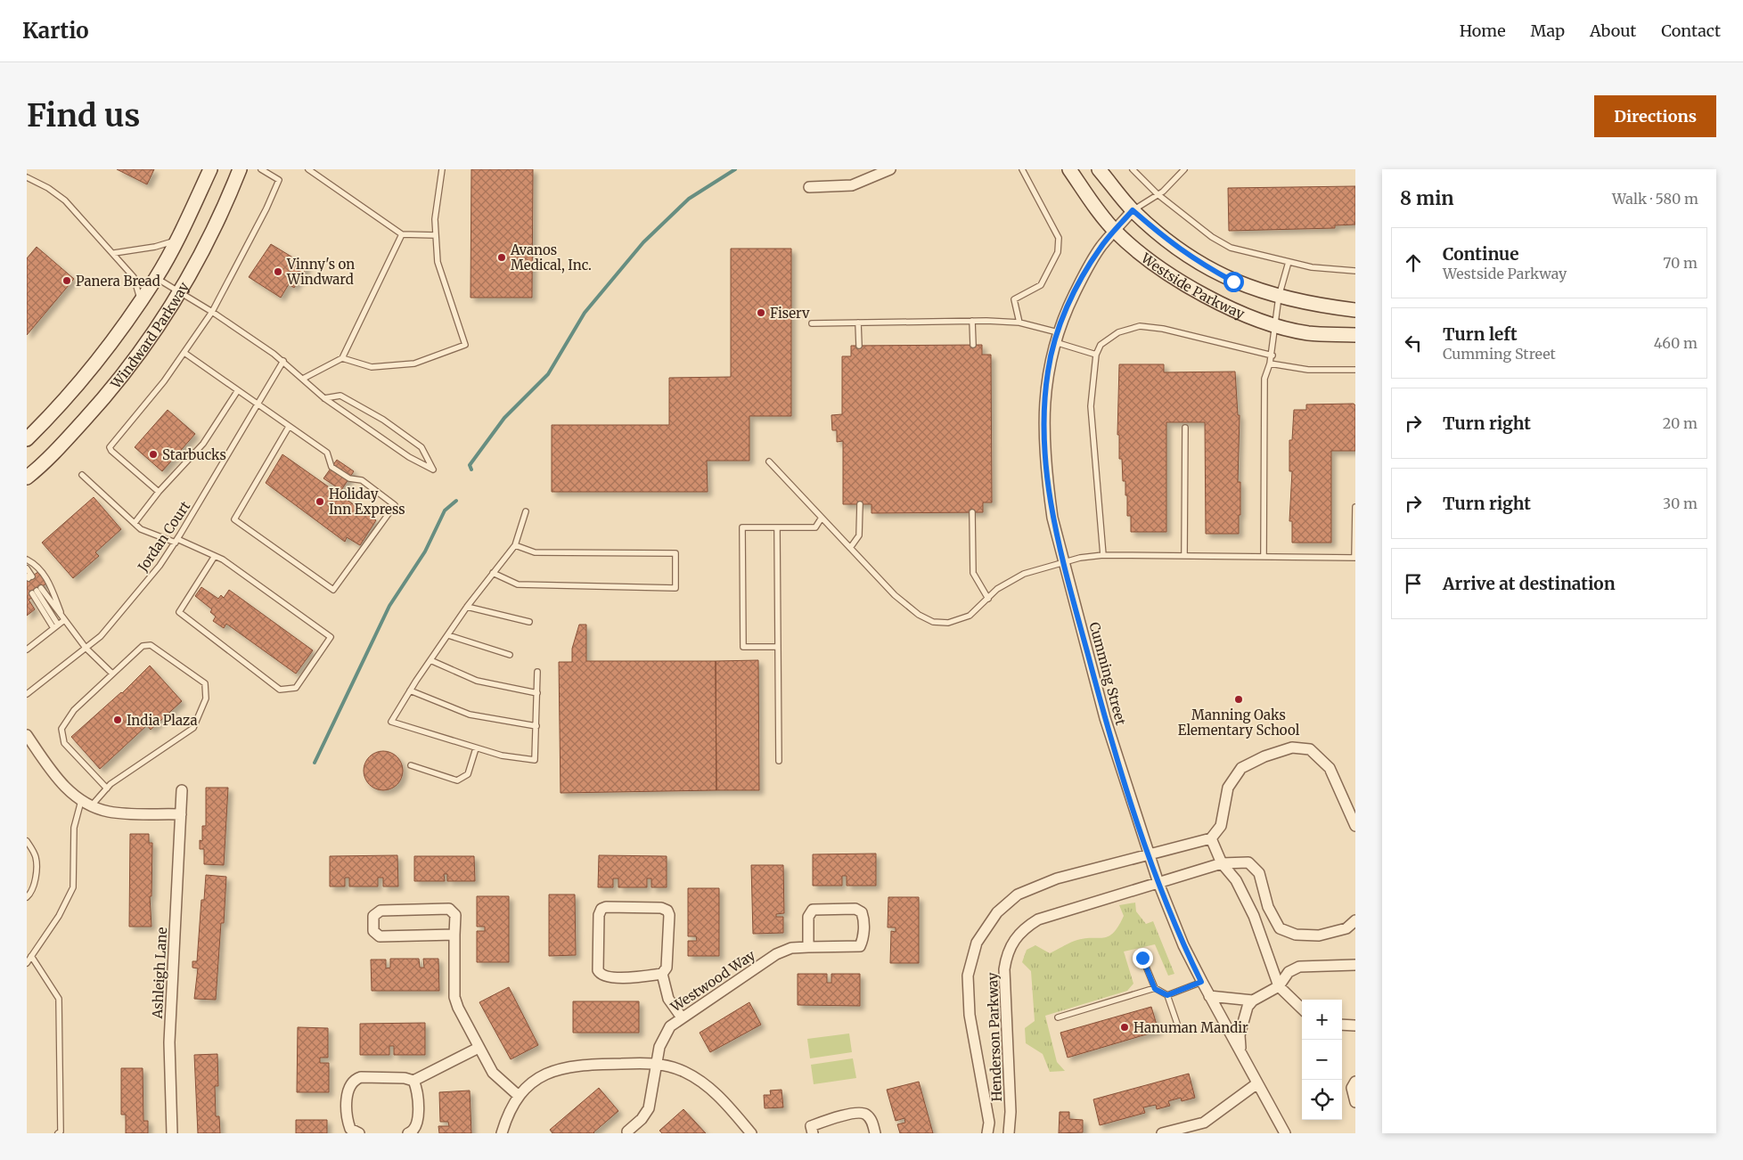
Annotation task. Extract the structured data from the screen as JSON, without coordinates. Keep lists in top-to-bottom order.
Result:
{
  "streets": {
    "main road": ["Westside Parkway", "Windward Parkway"],
    "street": [
      "Cumming Street",
      "Ashleigh Lane",
      "Westwood Way",
      "Henderson Parkway"
    ],
    "lane": ["Jordan Court"]
  },
  "crossings": [
    ["Westside Parkway", "Cumming Street"],
    ["Cumming Street", "Henderson Parkway"]
  ],
  "places": [
    "Avanos Medical, Inc.",
    "Vinny's on Windward",
    "Panera Bread",
    "Fiserv",
    "Starbucks",
    "Holiday Inn Express",
    "Manning Oaks Elementary School",
    "India Plaza",
    "Hanuman Mandir"
  ],
  "page": {
    "header": "Kartio",
    "nav": [
      "Home",
      "Map",
      "About",
      "Contact"
    ],
    "buttons": "Directions",
    "title": "Find us",
    "heading": ["8 min", "Walk · 580 m"],
    "list": [
      ["Continue", "Westside Parkway", "70 m"],
      ["Turn left", "Cumming Street", "460 m"],
      ["Turn right", "20 m"],
      ["Turn right", "30 m"],
      "Arrive at destination"
    ],
    "map_buttons": ["+", "−"]
  }
}
